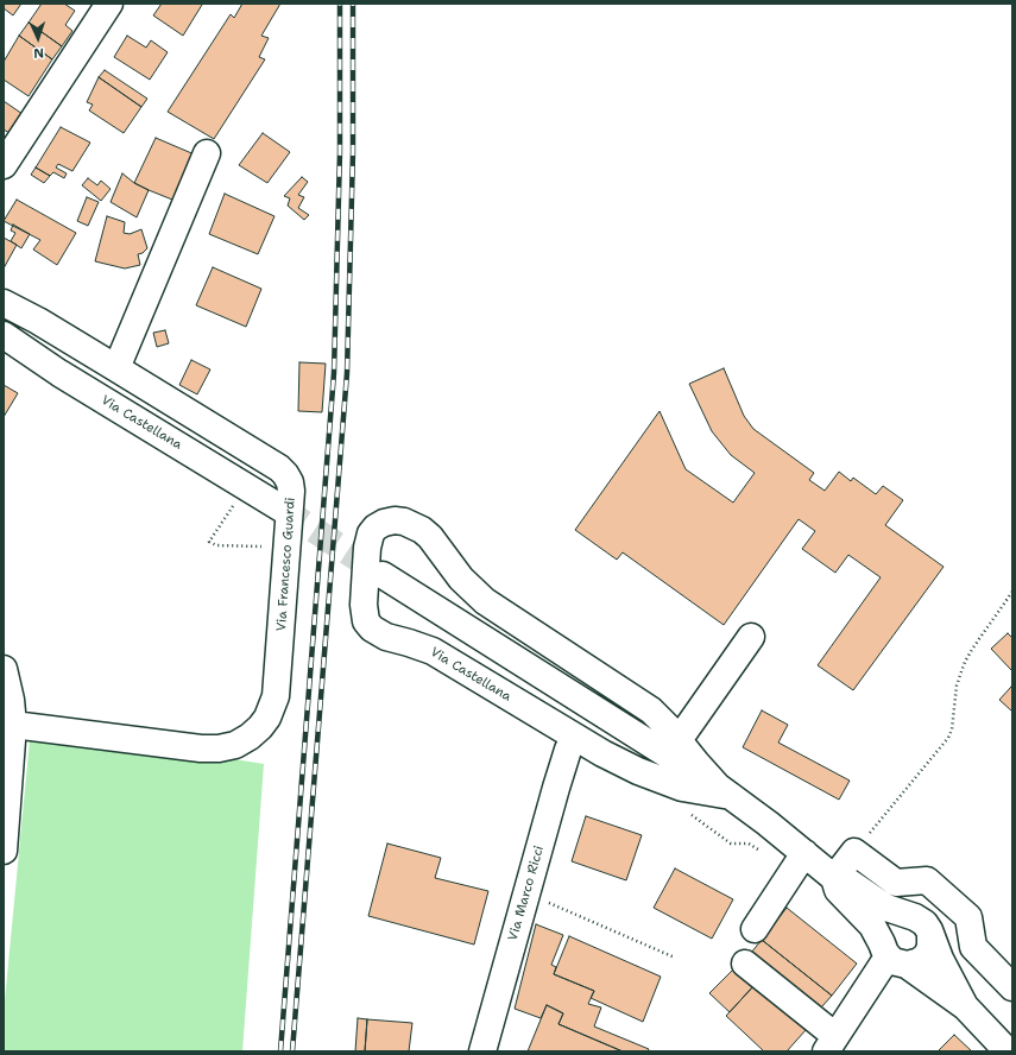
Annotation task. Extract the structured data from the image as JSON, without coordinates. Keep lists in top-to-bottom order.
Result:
{
  "streets": {
    "street": ["Via Castellana", "Via Francesco Guardi", "Via Marco Ricci"]
  },
  "crossings": [
    ["Via Castellana", "Via Marco Ricci"]
  ],
  "north": "bottom"
}
